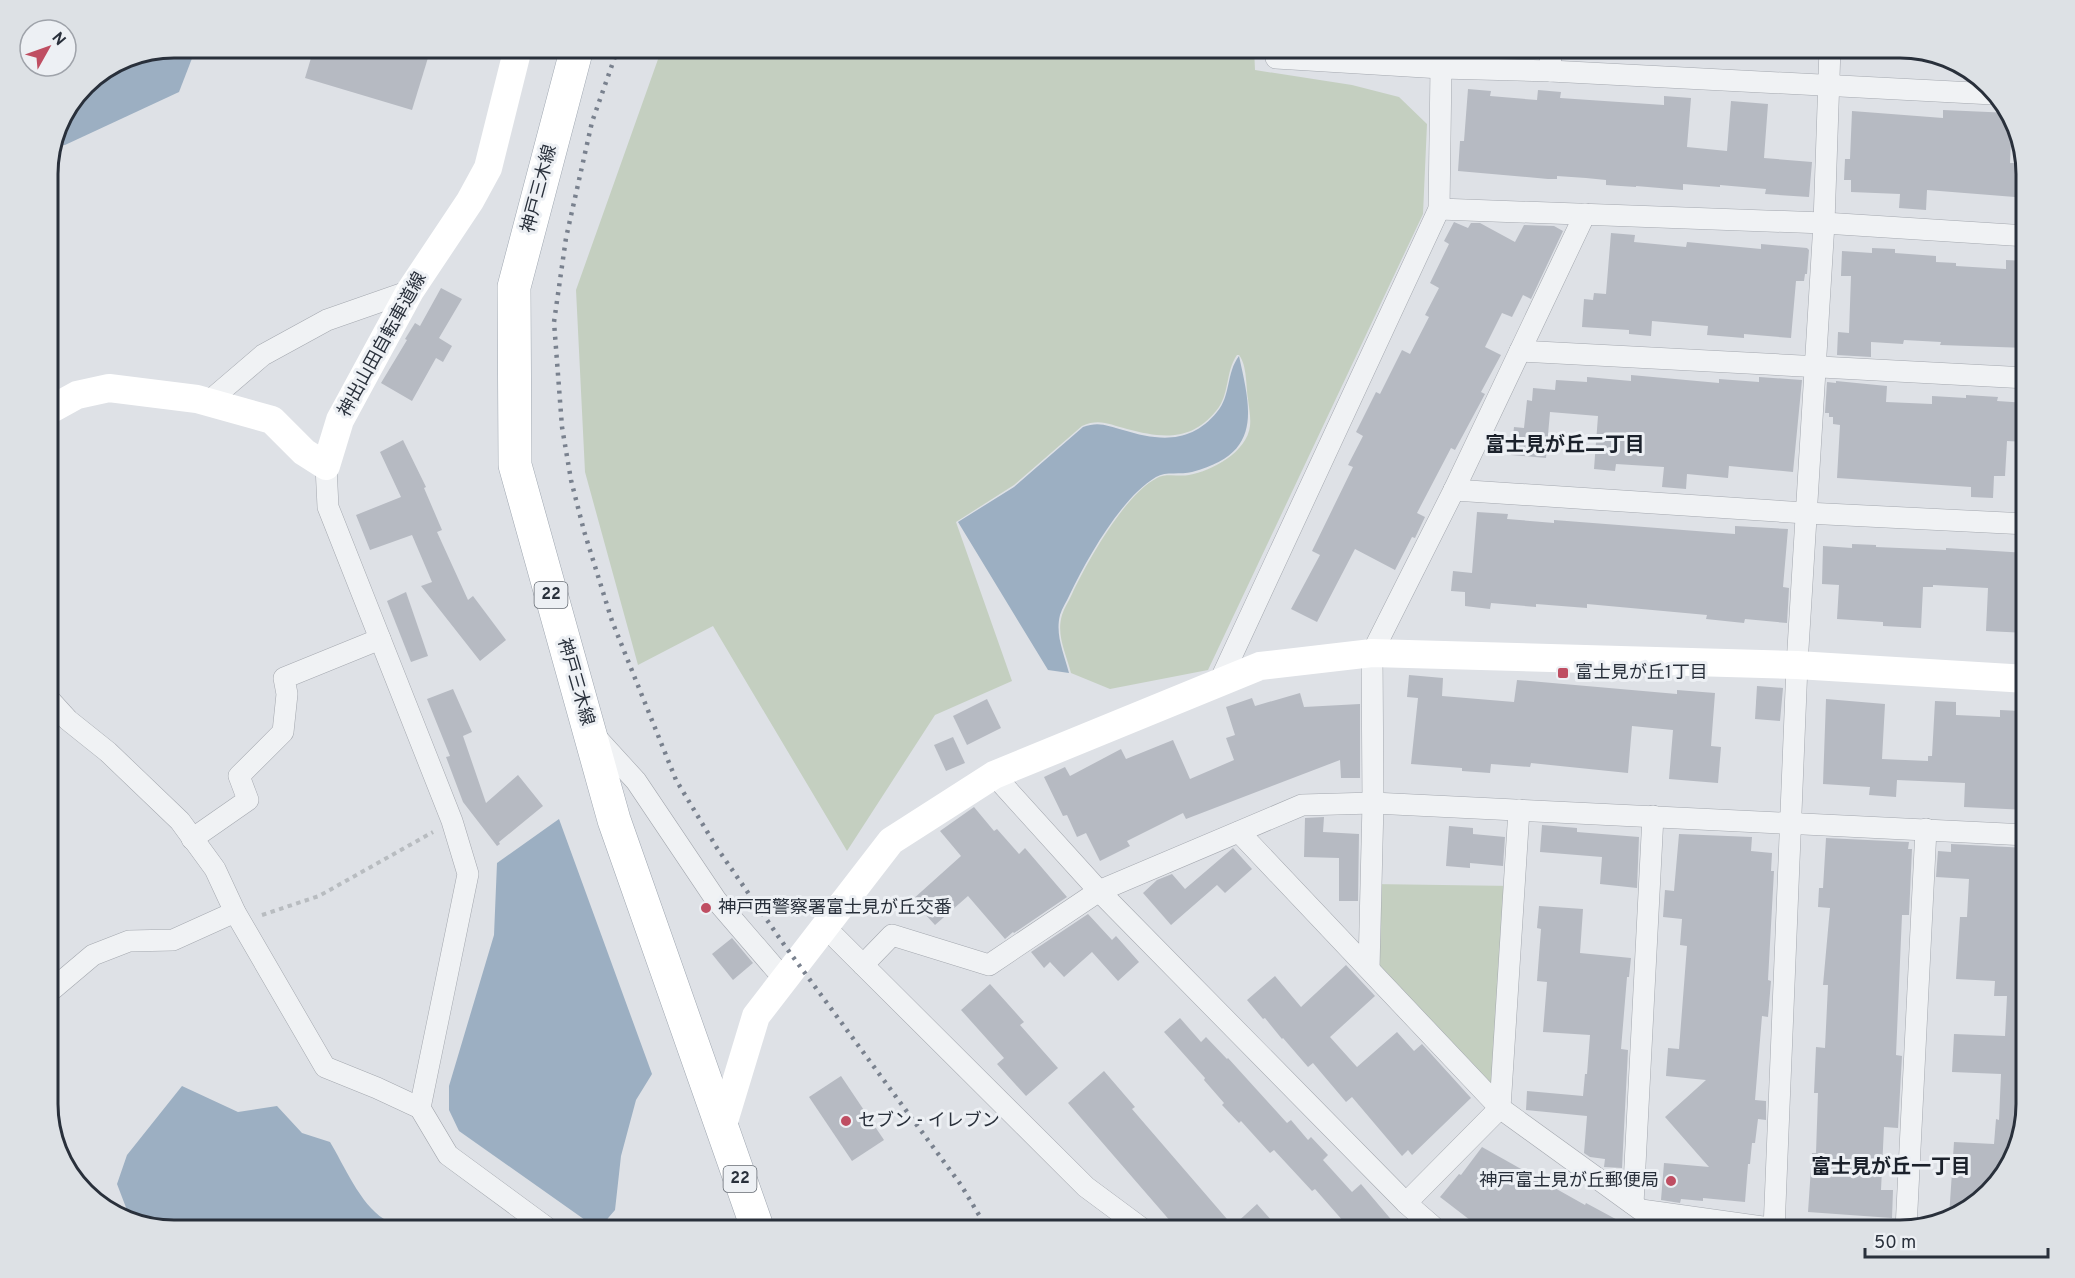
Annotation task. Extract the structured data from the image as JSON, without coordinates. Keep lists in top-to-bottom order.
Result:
{
  "streets": {
    "main road": ["神戸三木線", "22"],
    "street": ["神出山田自転車道線"]
  },
  "districts": ["富士見が丘二丁目", "富士見が丘一丁目"],
  "places": {
    "transit": ["富士見が丘1丁目"],
    "other": ["神戸西警察署富士見が丘交番", "セブン - イレブン", "神戸富士見が丘郵便局"]
  },
  "scale_bar": "50 m",
  "north": "top right"
}
